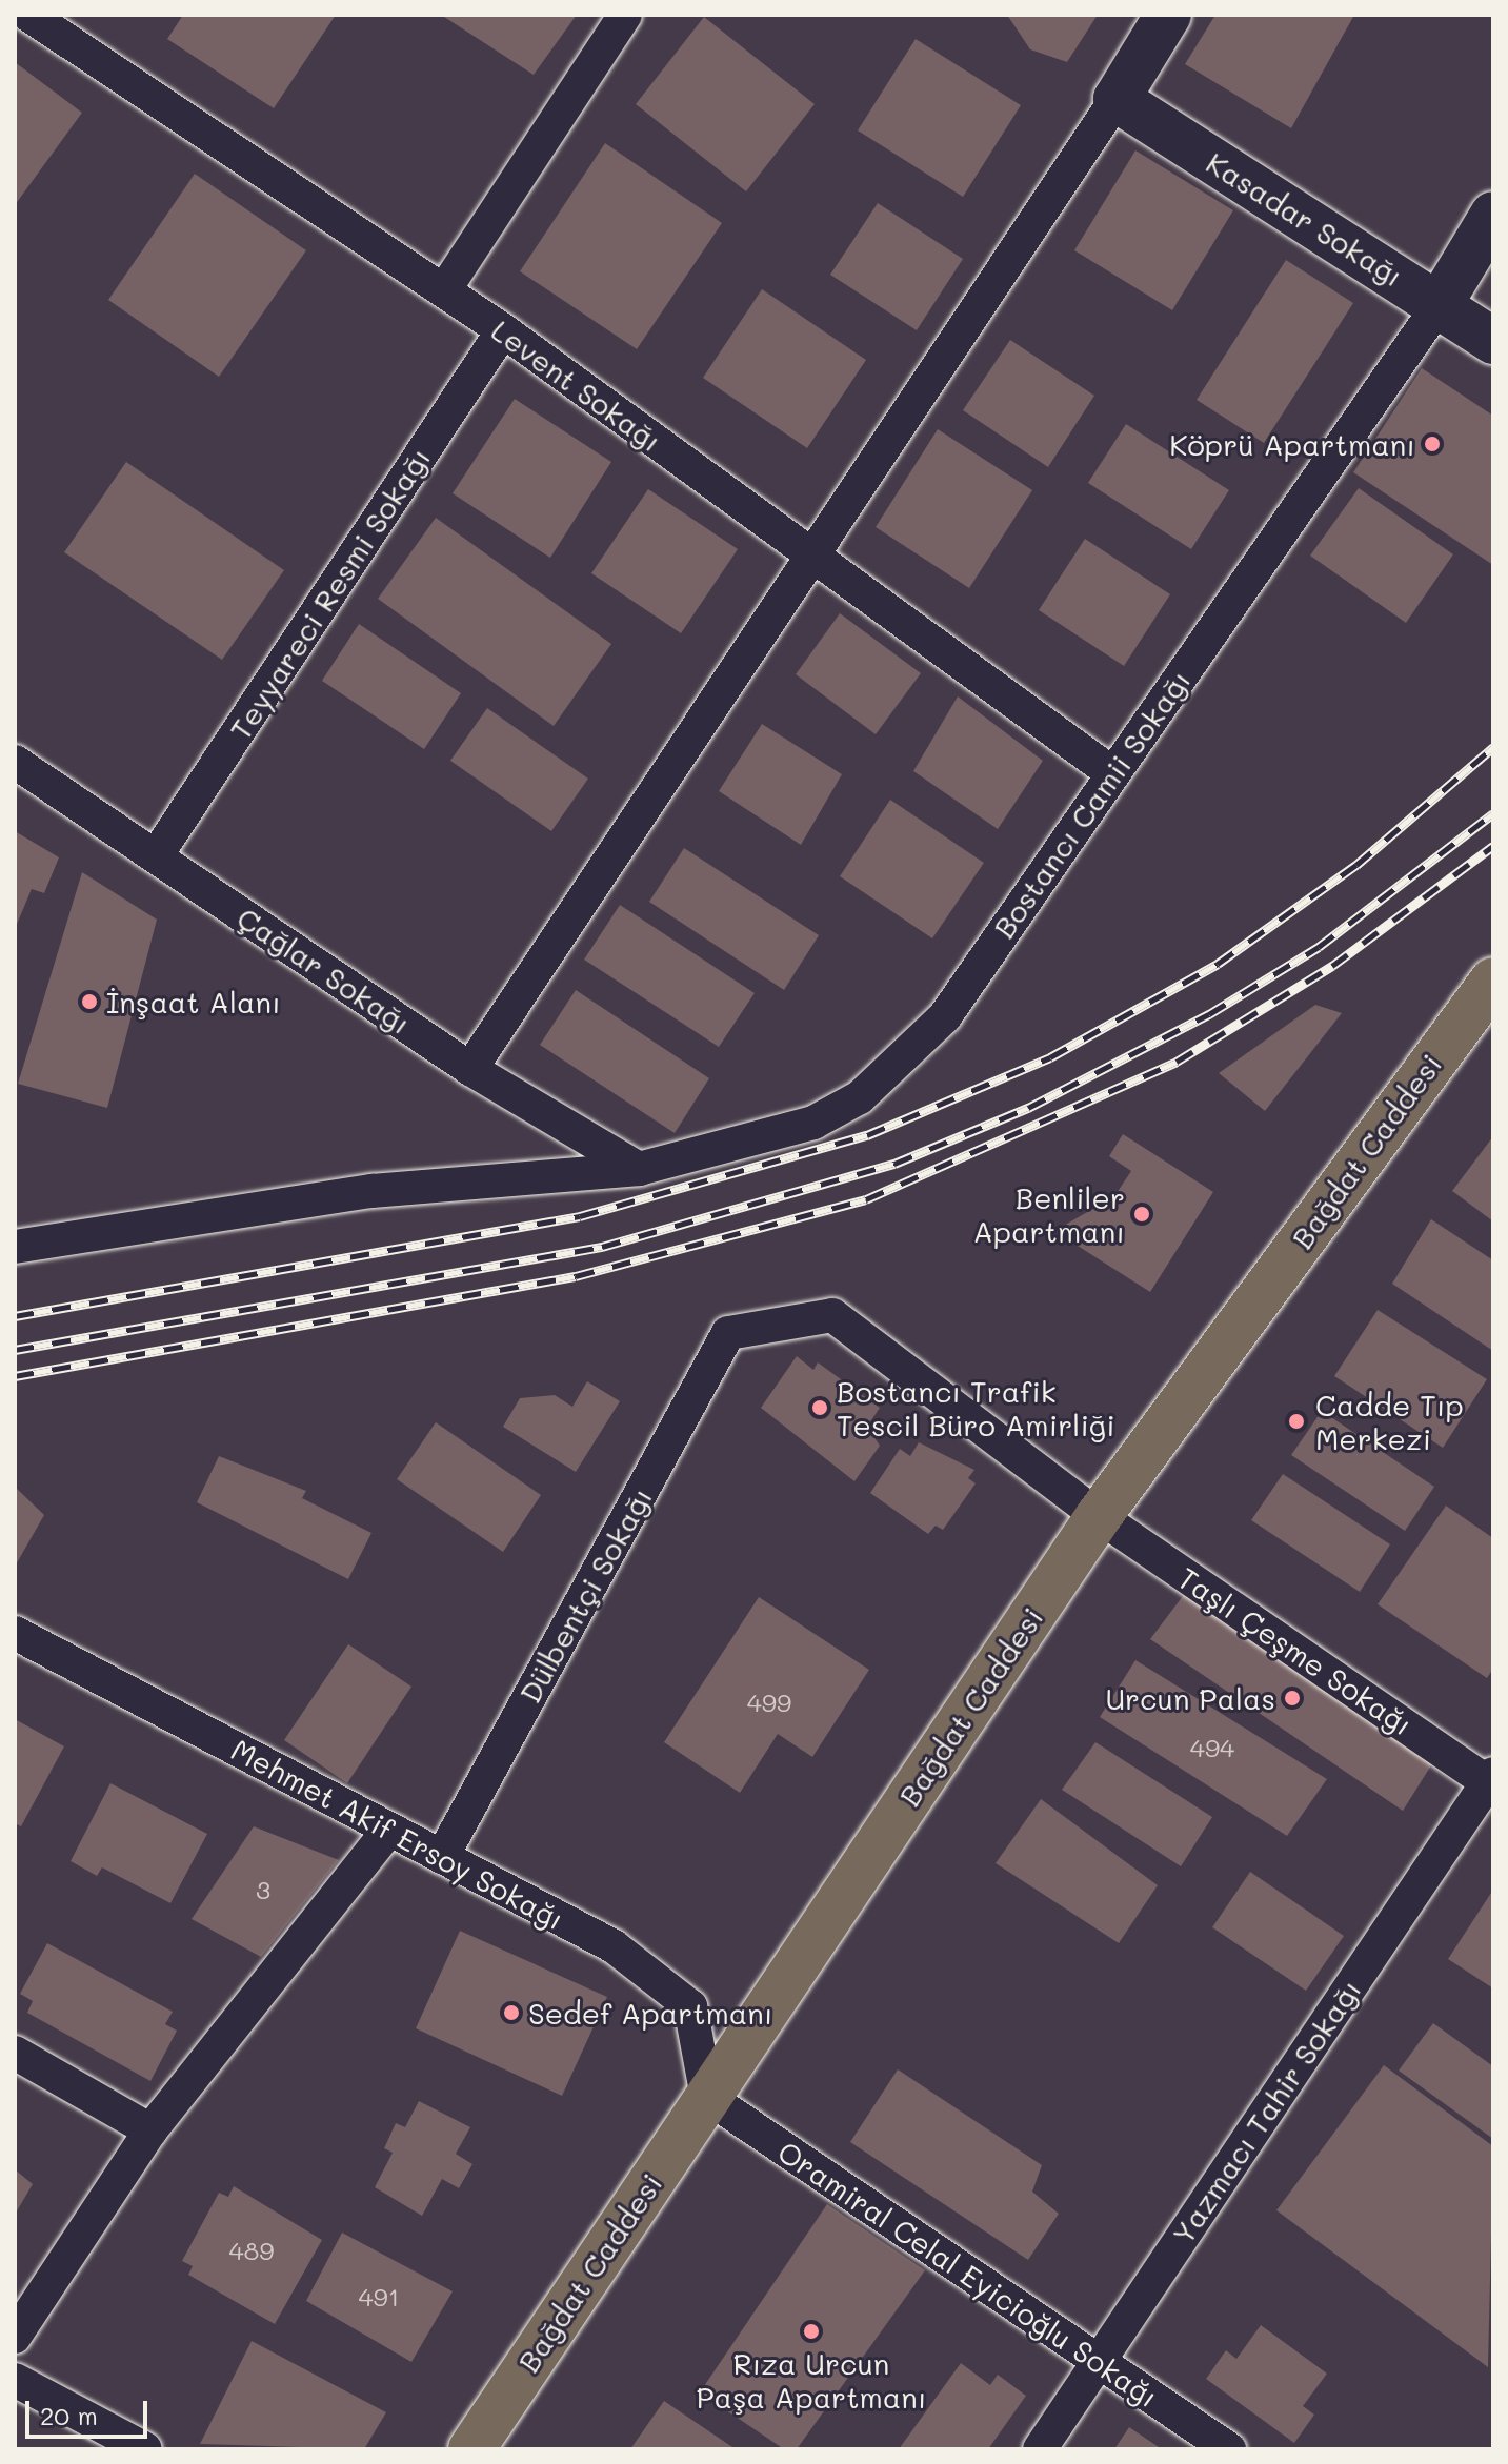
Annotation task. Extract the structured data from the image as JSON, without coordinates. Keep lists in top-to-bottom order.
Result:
{
  "streets": {
    "main road": ["Kasadar Sokağı", "Bağdat Caddesi"],
    "street": [
      "Levent Sokağı",
      "Teyyareci Resmi Sokağı",
      "Bostancı Camii Sokağı",
      "Çağlar Sokağı",
      "Dülbentçi Sokağı",
      "Taşlı Çeşme Sokağı",
      "Mehmet Akif Ersoy Sokağı",
      "Yazmacı Tahir Sokağı",
      "Oramiral Celal Eyicioğlu Sokağı"
    ]
  },
  "crossings": [
    ["Kasadar Sokağı", "Bostancı Camii Sokağı"],
    ["Levent Sokağı", "Teyyareci Resmi Sokağı"],
    ["Levent Sokağı", "Bostancı Camii Sokağı"],
    ["Teyyareci Resmi Sokağı", "Çağlar Sokağı"],
    ["Bostancı Camii Sokağı", "Çağlar Sokağı"],
    ["Bağdat Caddesi", "Taşlı Çeşme Sokağı"],
    ["Bağdat Caddesi", "Mehmet Akif Ersoy Sokağı"],
    ["Bağdat Caddesi", "Oramiral Celal Eyicioğlu Sokağı"],
    ["Dülbentçi Sokağı", "Taşlı Çeşme Sokağı"],
    ["Dülbentçi Sokağı", "Mehmet Akif Ersoy Sokağı"],
    ["Taşlı Çeşme Sokağı", "Yazmacı Tahir Sokağı"],
    ["Mehmet Akif Ersoy Sokağı", "Oramiral Celal Eyicioğlu Sokağı"],
    ["Yazmacı Tahir Sokağı", "Oramiral Celal Eyicioğlu Sokağı"]
  ],
  "places": [
    "Köprü Apartmanı",
    "İnşaat Alanı",
    "Benliler Apartmanı",
    "Bostancı Trafik Tescil Büro Amirliği",
    "Cadde Tıp Merkezi",
    "Urcun Palas",
    "Sedef Apartmanı",
    "Rıza Urcun Paşa Apartmanı"
  ],
  "house_numbers": [
    "499",
    "494",
    "3",
    "489",
    "491"
  ],
  "scale_bar": "20 m"
}
